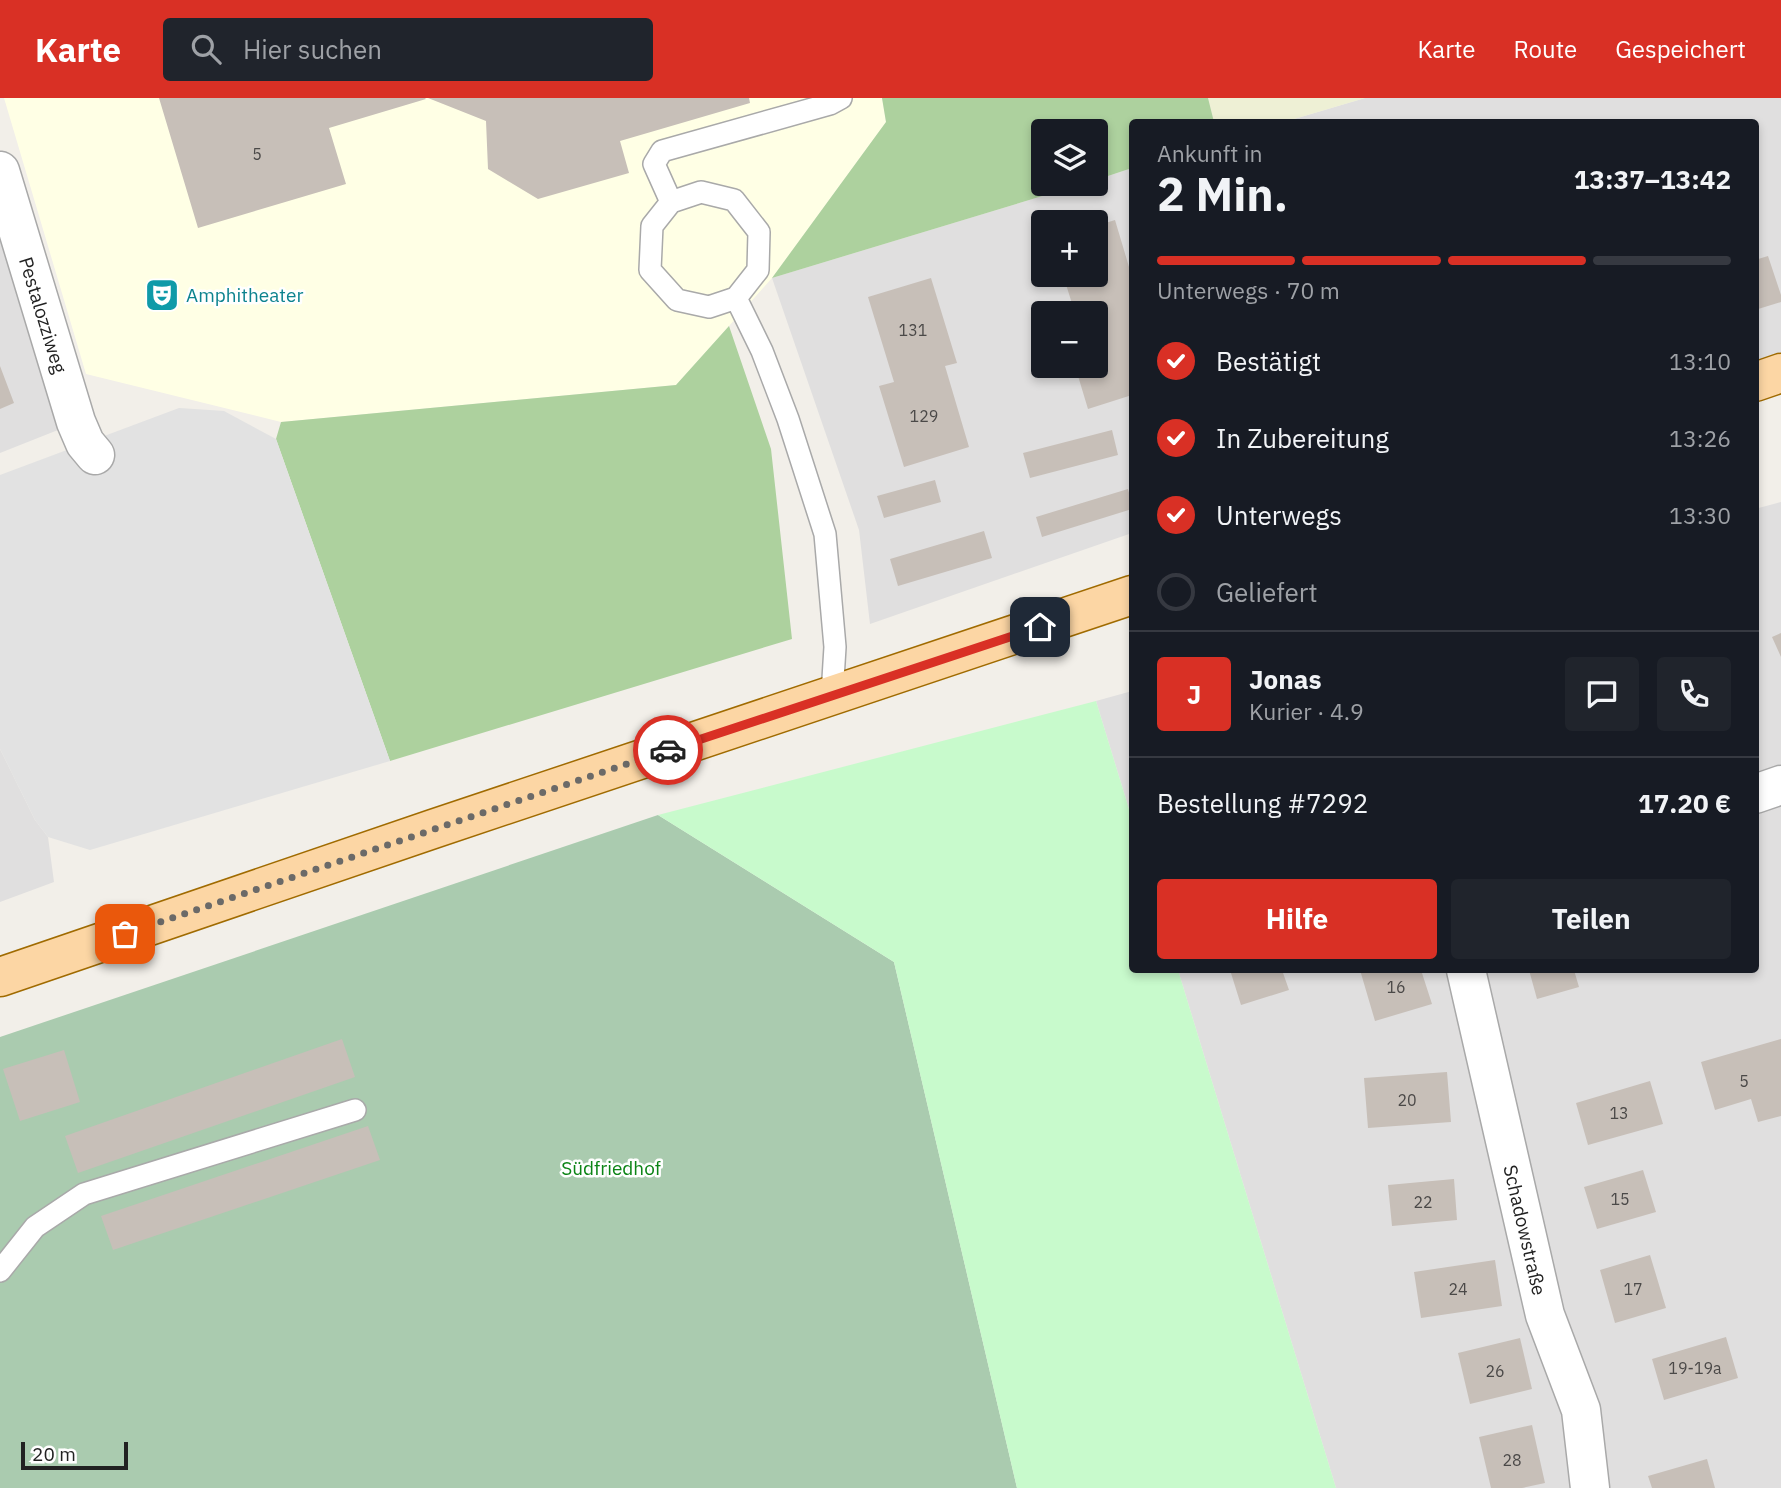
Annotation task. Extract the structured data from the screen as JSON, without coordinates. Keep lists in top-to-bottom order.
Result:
{
  "streets": {
    "street": ["Pestalozziweg", "Schadowstraße"]
  },
  "parks": ["Südfriedhof"],
  "places": {
    "theatre": ["Amphitheater"]
  },
  "house_numbers": [
    "5",
    "131",
    "129",
    "16",
    "5",
    "20",
    "13",
    "15",
    "22",
    "24",
    "17",
    "19-19a",
    "26",
    "28"
  ],
  "scale_bar": "20 m",
  "page": {
    "header": "Karte",
    "search": "Hier suchen",
    "nav": ["Karte", "Route", "Gespeichert"],
    "map_buttons": ["+", "−"],
    "heading": ["2 Min.", "Ankunft in", "13:37–13:42"],
    "panel": [
      "Jonas",
      "Kurier · 4.9",
      "Bestellung #7292",
      "17.20 €"
    ],
    "bar": "Unterwegs · 70 m",
    "list": [
      ["Bestätigt", "13:10"],
      ["In Zubereitung", "13:26"],
      ["Unterwegs", "13:30"],
      "Geliefert"
    ],
    "round": "J",
    "buttons": ["Hilfe", "Teilen"],
    "scale": "20 m"
  }
}
